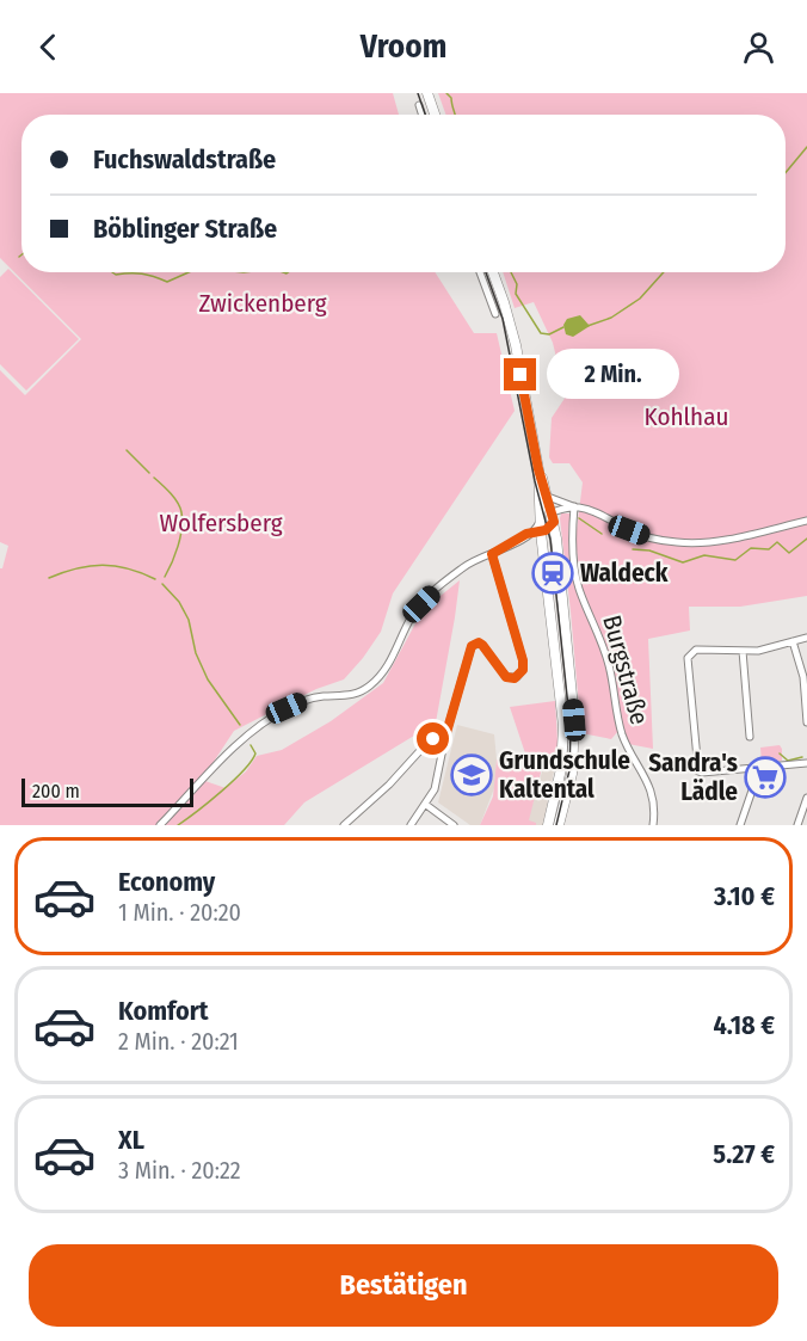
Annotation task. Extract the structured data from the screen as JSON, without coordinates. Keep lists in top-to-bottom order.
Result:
{
  "streets": {
    "street": ["Burgstraße"]
  },
  "parks": ["Zwickenberg", "Kohlhau", "Wolfersberg"],
  "places": {
    "station": ["Waldeck"],
    "school or university": ["Grundschule Kaltental"],
    "supermarket": ["Sandra's Lädle"]
  },
  "scale_bar": "200 m",
  "page": {
    "header": "Vroom",
    "banner": ["Fuchswaldstraße", "Böblinger Straße"],
    "bubble": "2 Min.",
    "scale": "200 m",
    "list": [
      {
        "name": "Economy",
        "note": "1 Min. · 20:20",
        "value": "3.10 €"
      },
      {
        "name": "Komfort",
        "note": "2 Min. · 20:21",
        "value": "4.18 €"
      },
      {
        "name": "XL",
        "note": "3 Min. · 20:22",
        "value": "5.27 €"
      }
    ],
    "buttons": "Bestätigen"
  }
}
